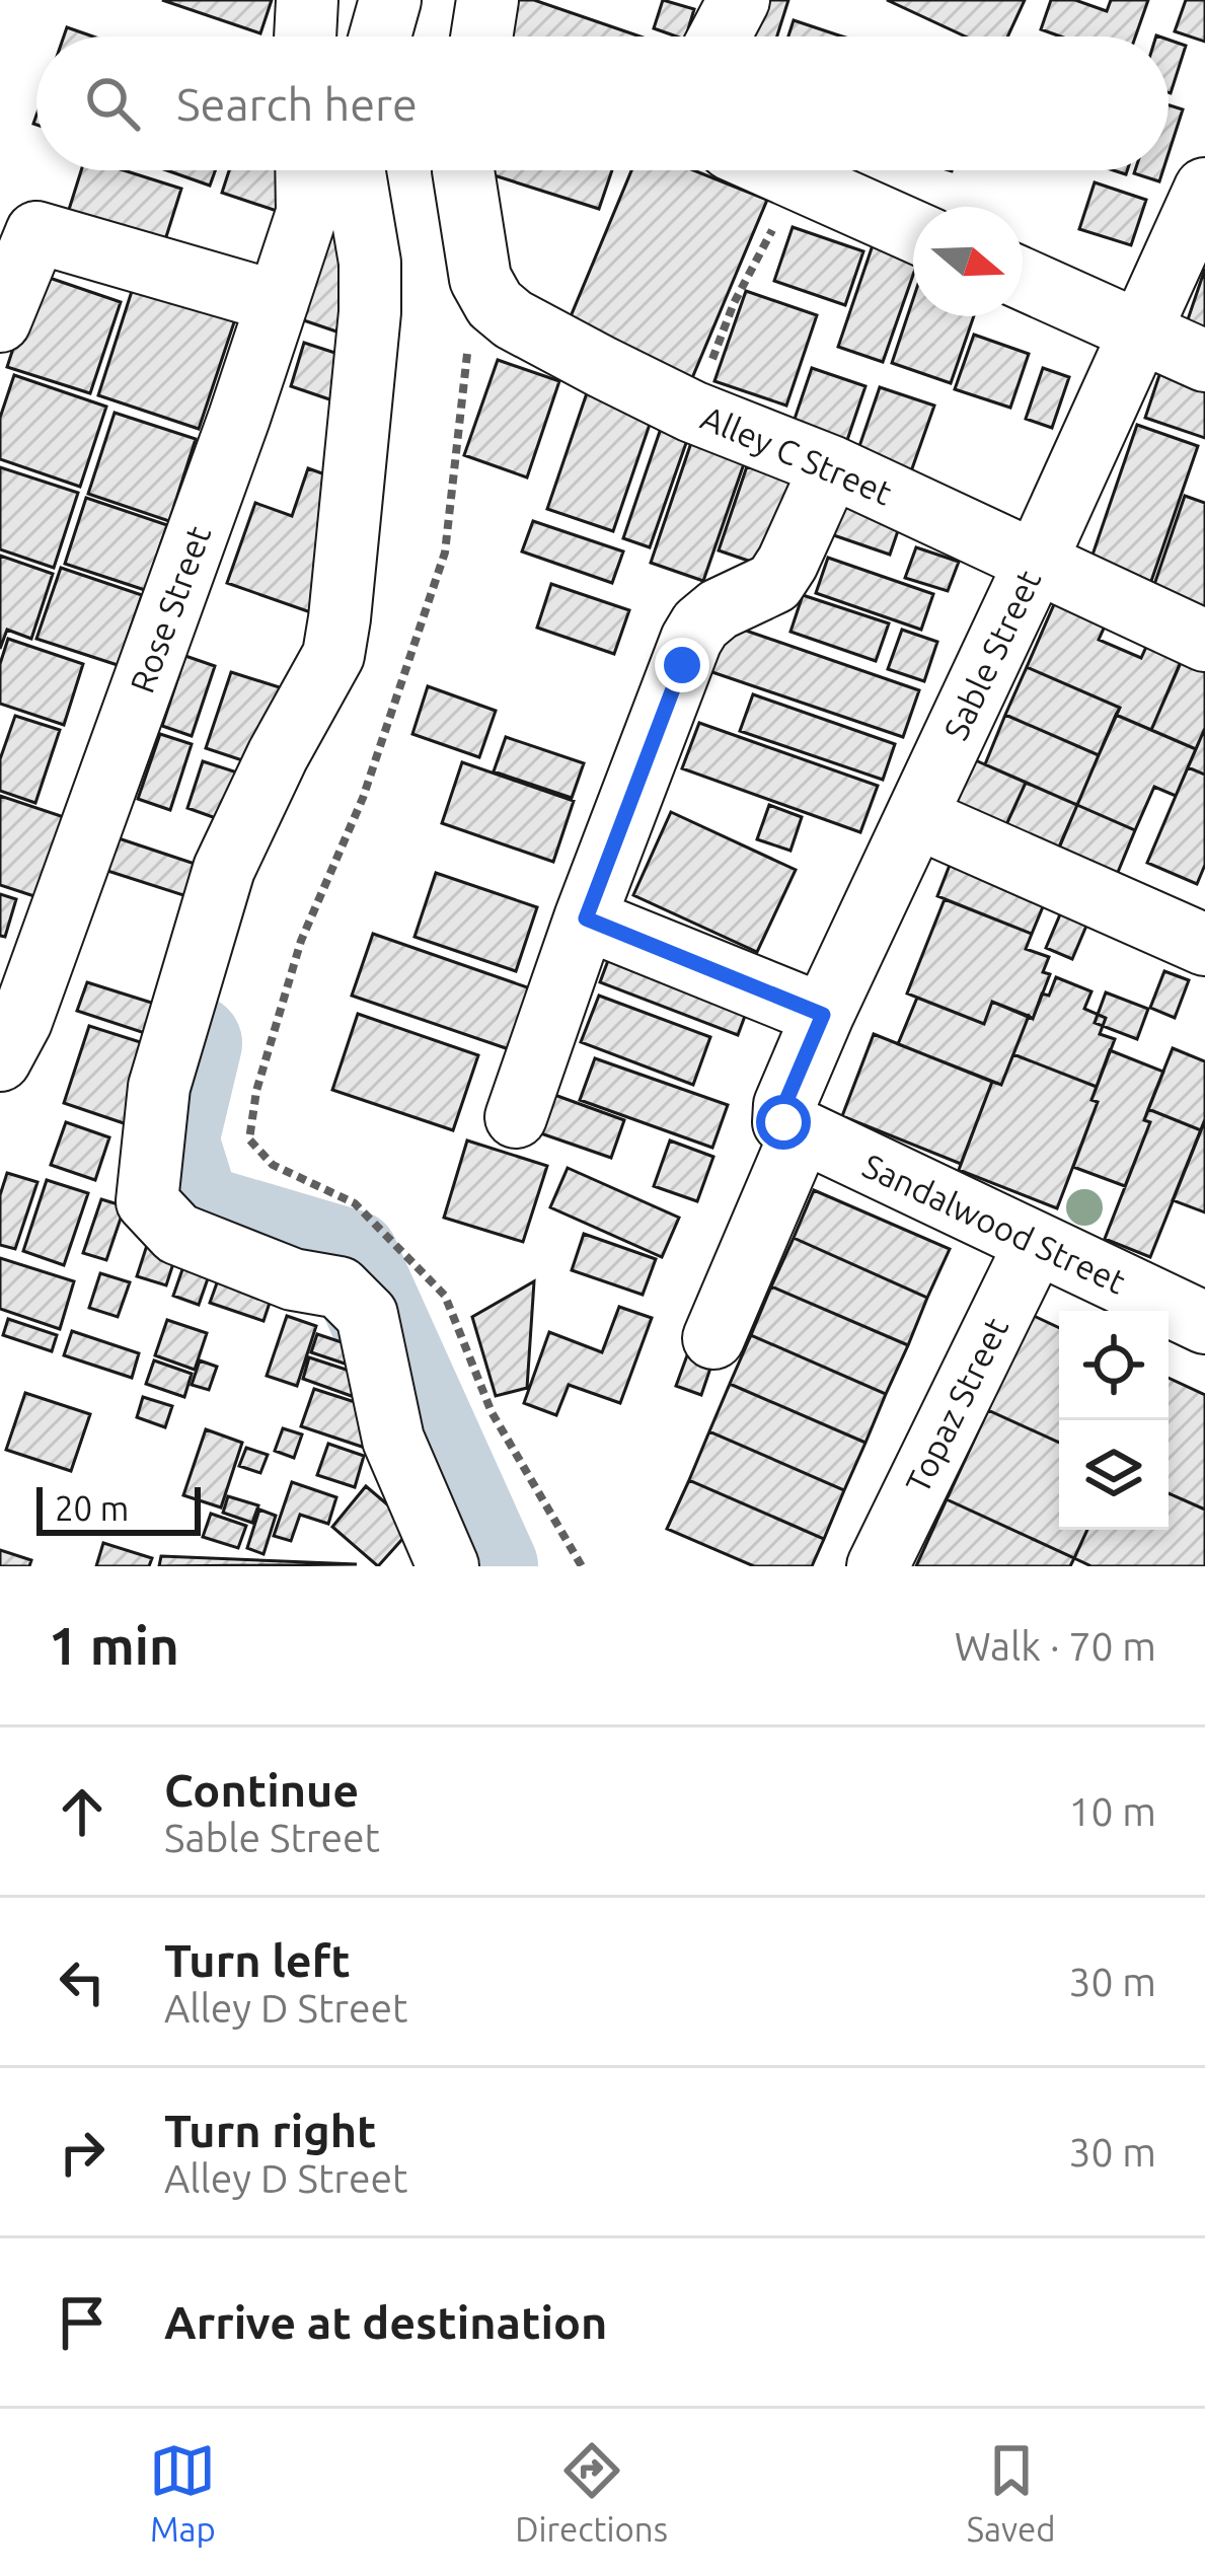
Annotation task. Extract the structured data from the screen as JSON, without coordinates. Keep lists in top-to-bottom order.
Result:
{
  "streets": {
    "street": [
      "Alley C Street",
      "Rose Street",
      "Sable Street",
      "Sandalwood Street",
      "Topaz Street"
    ]
  },
  "crossings": [
    ["Alley C Street", "Sable Street"],
    ["Sable Street", "Sandalwood Street"],
    ["Sandalwood Street", "Topaz Street"]
  ],
  "scale_bar": "20 m",
  "north": "right",
  "page": {
    "search": "Search here",
    "scale": "20 m",
    "heading": ["1 min", "Walk · 70 m"],
    "list": [
      ["Continue", "Sable Street", "10 m"],
      ["Turn left", "Alley D Street", "30 m"],
      ["Turn right", "Alley D Street", "30 m"],
      "Arrive at destination"
    ],
    "nav": ["Map", "Directions", "Saved"]
  }
}
